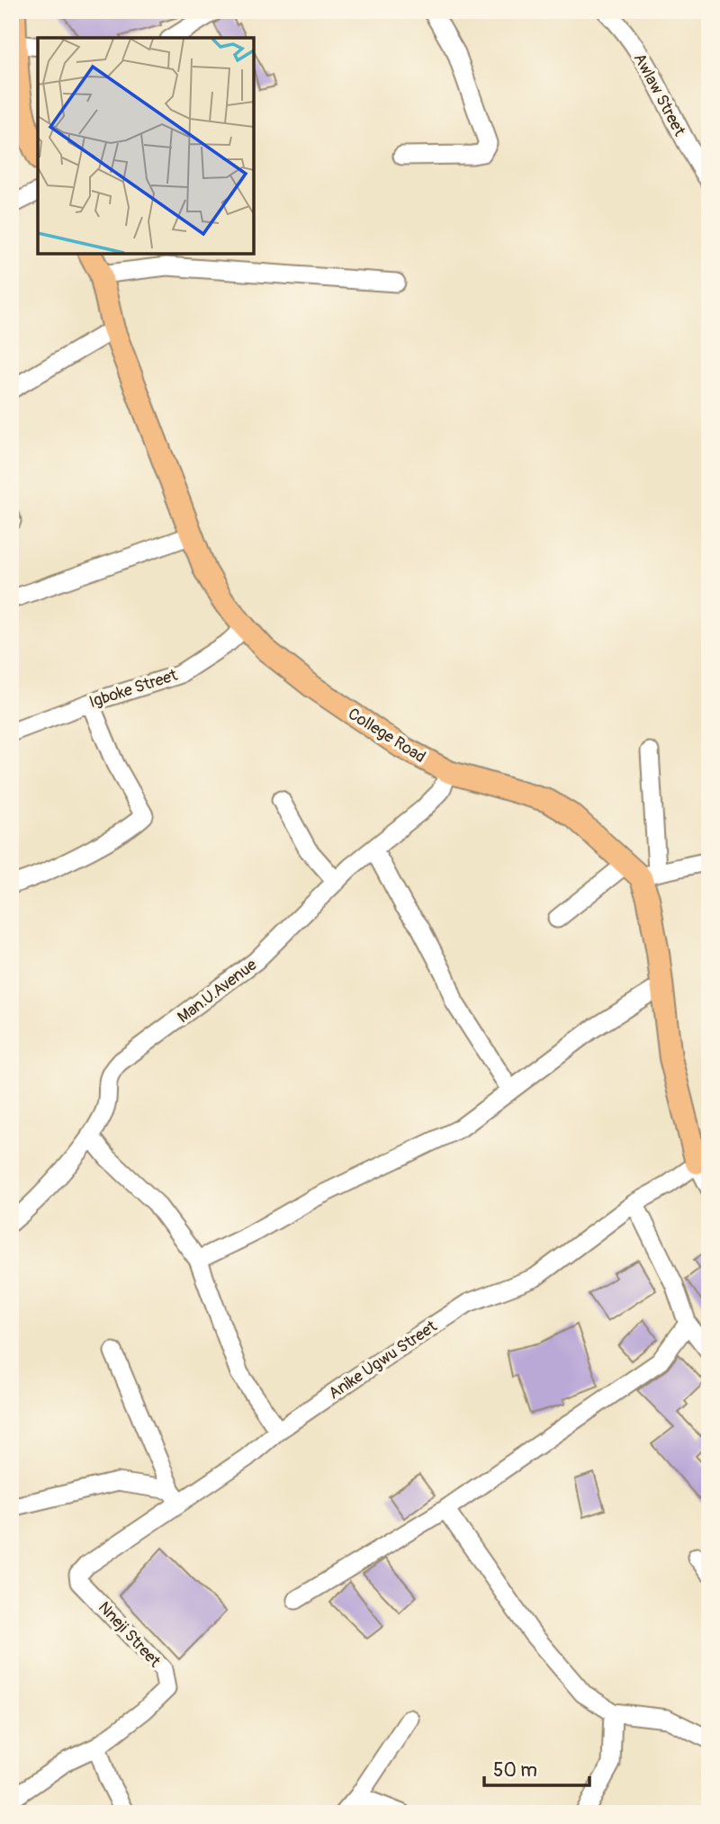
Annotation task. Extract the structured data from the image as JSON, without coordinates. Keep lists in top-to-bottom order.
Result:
{
  "streets": {
    "main road": ["College Road"],
    "street": [
      "Awlaw Street",
      "Igboke Street",
      "Man.U.Avenue",
      "Anike Ugwu Street",
      "Nneji Street"
    ]
  },
  "crossings": [
    ["Igboke Street", "College Road"],
    ["College Road", "Man.U.Avenue"],
    ["Anike Ugwu Street", "Nneji Street"]
  ],
  "scale_bar": "50 m"
}
